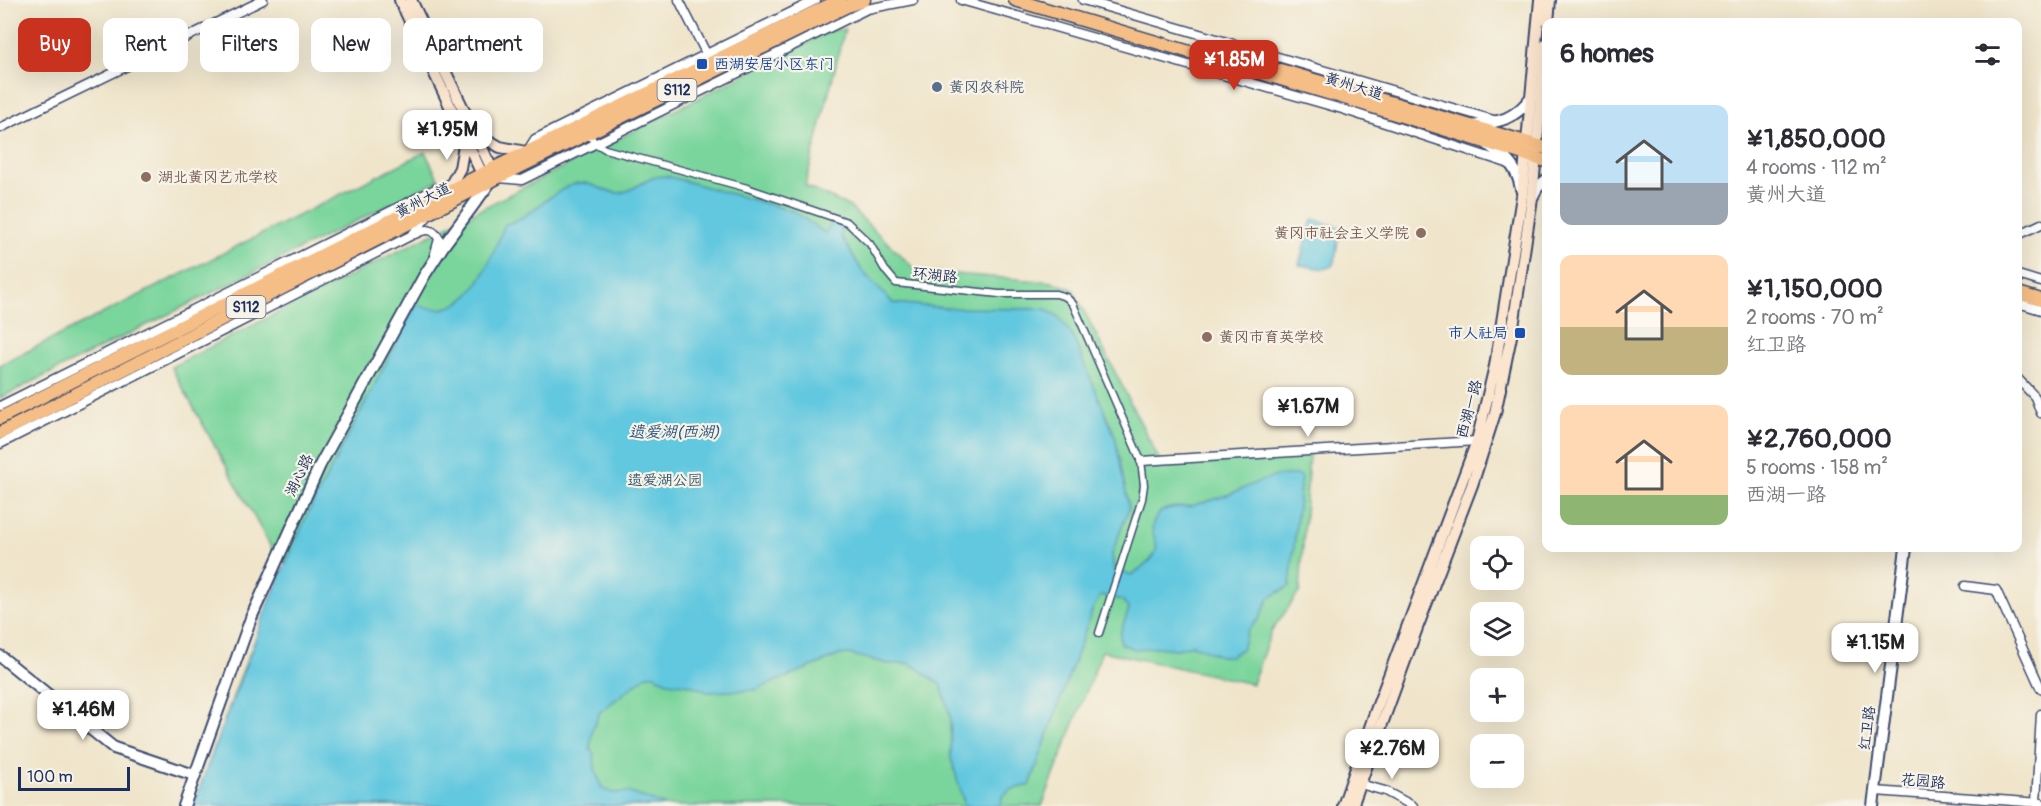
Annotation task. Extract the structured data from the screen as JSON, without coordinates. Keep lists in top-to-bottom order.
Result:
{
  "streets": {
    "main road": ["黄州大道", "S112", "西湖一路"],
    "street": [
      "环湖路",
      "湖心路",
      "红卫路",
      "花园路"
    ]
  },
  "crossings": [
    ["黄州大道", "环湖路"],
    ["黄州大道", "西湖一路"],
    ["黄州大道", "湖心路"],
    ["红卫路", "花园路"]
  ],
  "water": ["遗爱湖(西湖)"],
  "parks": ["遗爱湖公园"],
  "places": {
    "transit": ["西湖安居小区东门", "市人社局"],
    "other": [
      "黄冈农科院",
      "湖北黄冈艺术学校",
      "黄冈市社会主义学院",
      "黄冈市育英学校"
    ]
  },
  "scale_bar": "100 m",
  "page": {
    "chip": [
      "Buy",
      "Rent",
      "Filters",
      "New",
      "Apartment"
    ],
    "heading": "6 homes",
    "price": [
      "¥1.85M",
      "¥1.95M",
      "¥1.67M",
      "¥1.15M",
      "¥1.46M",
      "¥2.76M"
    ],
    "list": [
      {
        "name": "¥1,850,000",
        "note": "4 rooms · 112 m² · 黄州大道"
      },
      {
        "name": "¥1,150,000",
        "note": "2 rooms · 70 m² · 红卫路"
      },
      {
        "name": "¥2,760,000",
        "note": "5 rooms · 158 m² · 西湖一路"
      }
    ],
    "map_buttons": ["+", "−"],
    "scale": "100 m"
  }
}
